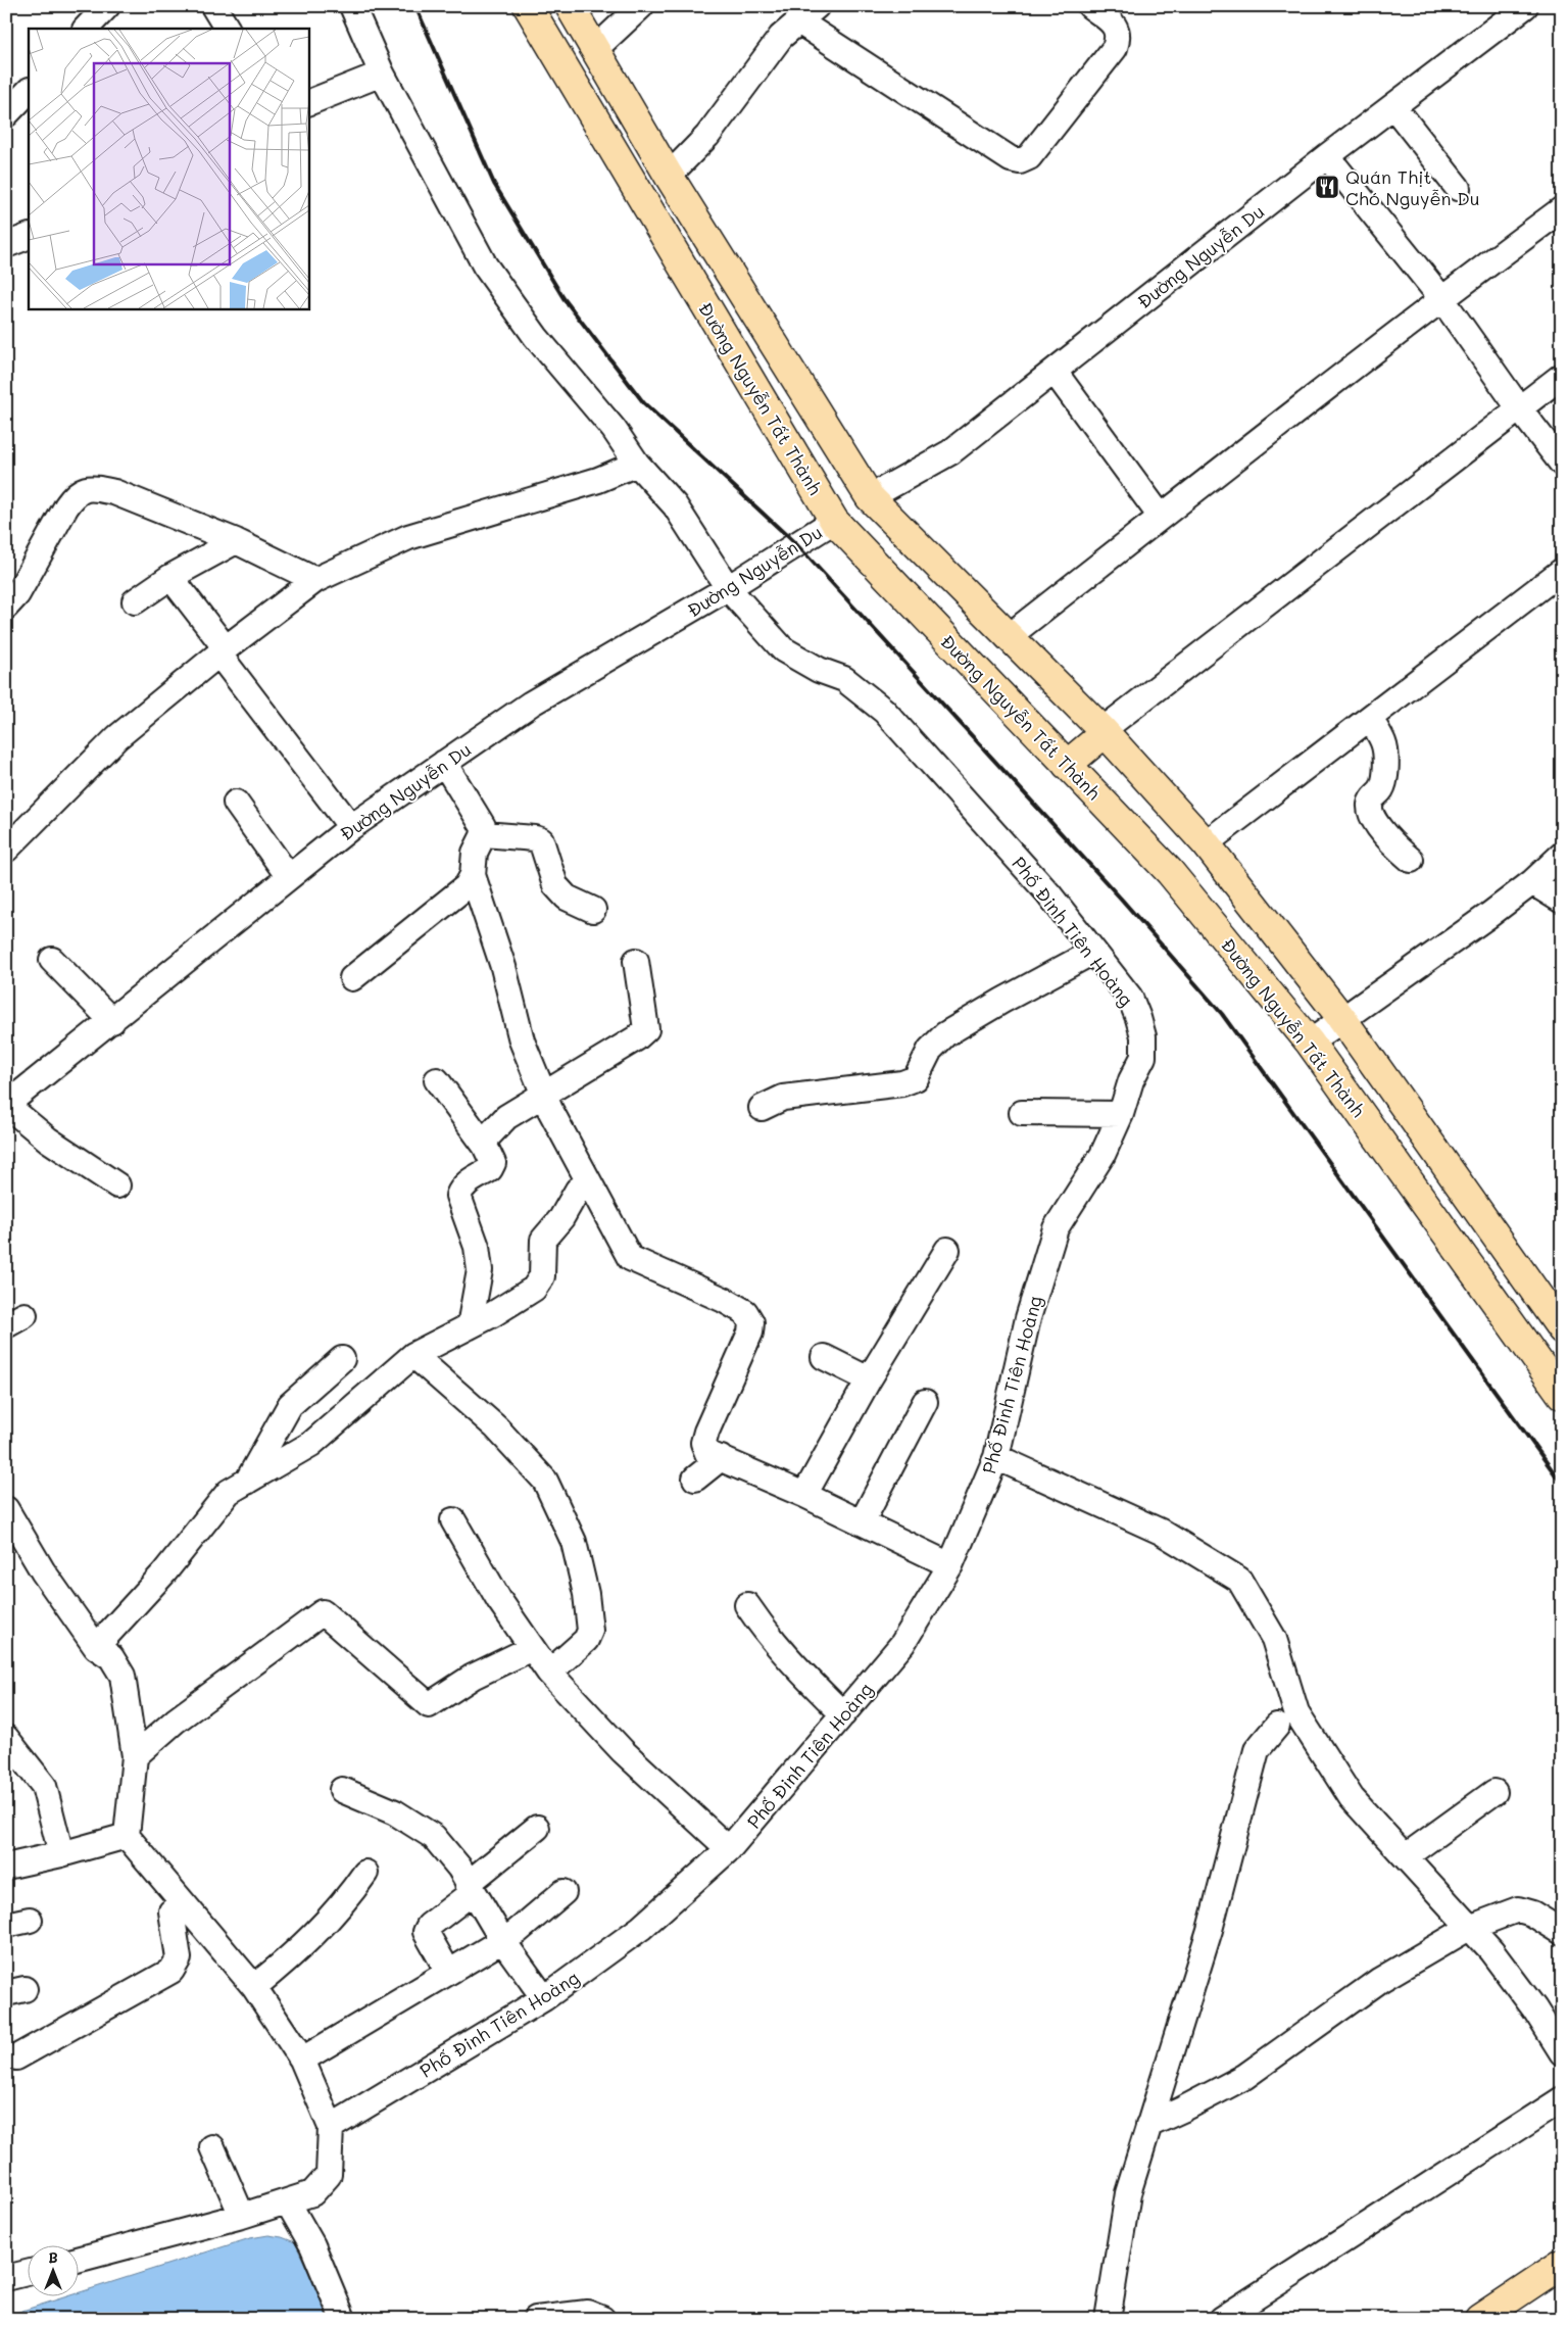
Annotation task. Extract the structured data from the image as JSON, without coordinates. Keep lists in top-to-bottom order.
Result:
{
  "streets": {
    "main road": ["Đường Nguyễn Tất Thành"],
    "street": ["Đường Nguyễn Du", "Phố Đinh Tiên Hoàng"]
  },
  "crossings": [
    ["Đường Nguyễn Du", "Đường Nguyễn Tất Thành"],
    ["Đường Nguyễn Du", "Phố Đinh Tiên Hoàng"]
  ],
  "places": {
    "restaurant": ["Quán Thịt Chó Nguyễn Du"]
  },
  "north": "top"
}
